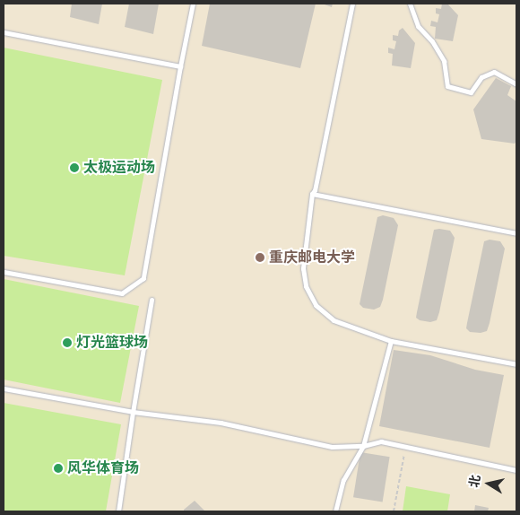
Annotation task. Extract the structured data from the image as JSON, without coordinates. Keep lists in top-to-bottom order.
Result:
{
  "places": [
    "太极运动场",
    "重庆邮电大学",
    "灯光篮球场",
    "风华体育场"
  ],
  "north": "left"
}
